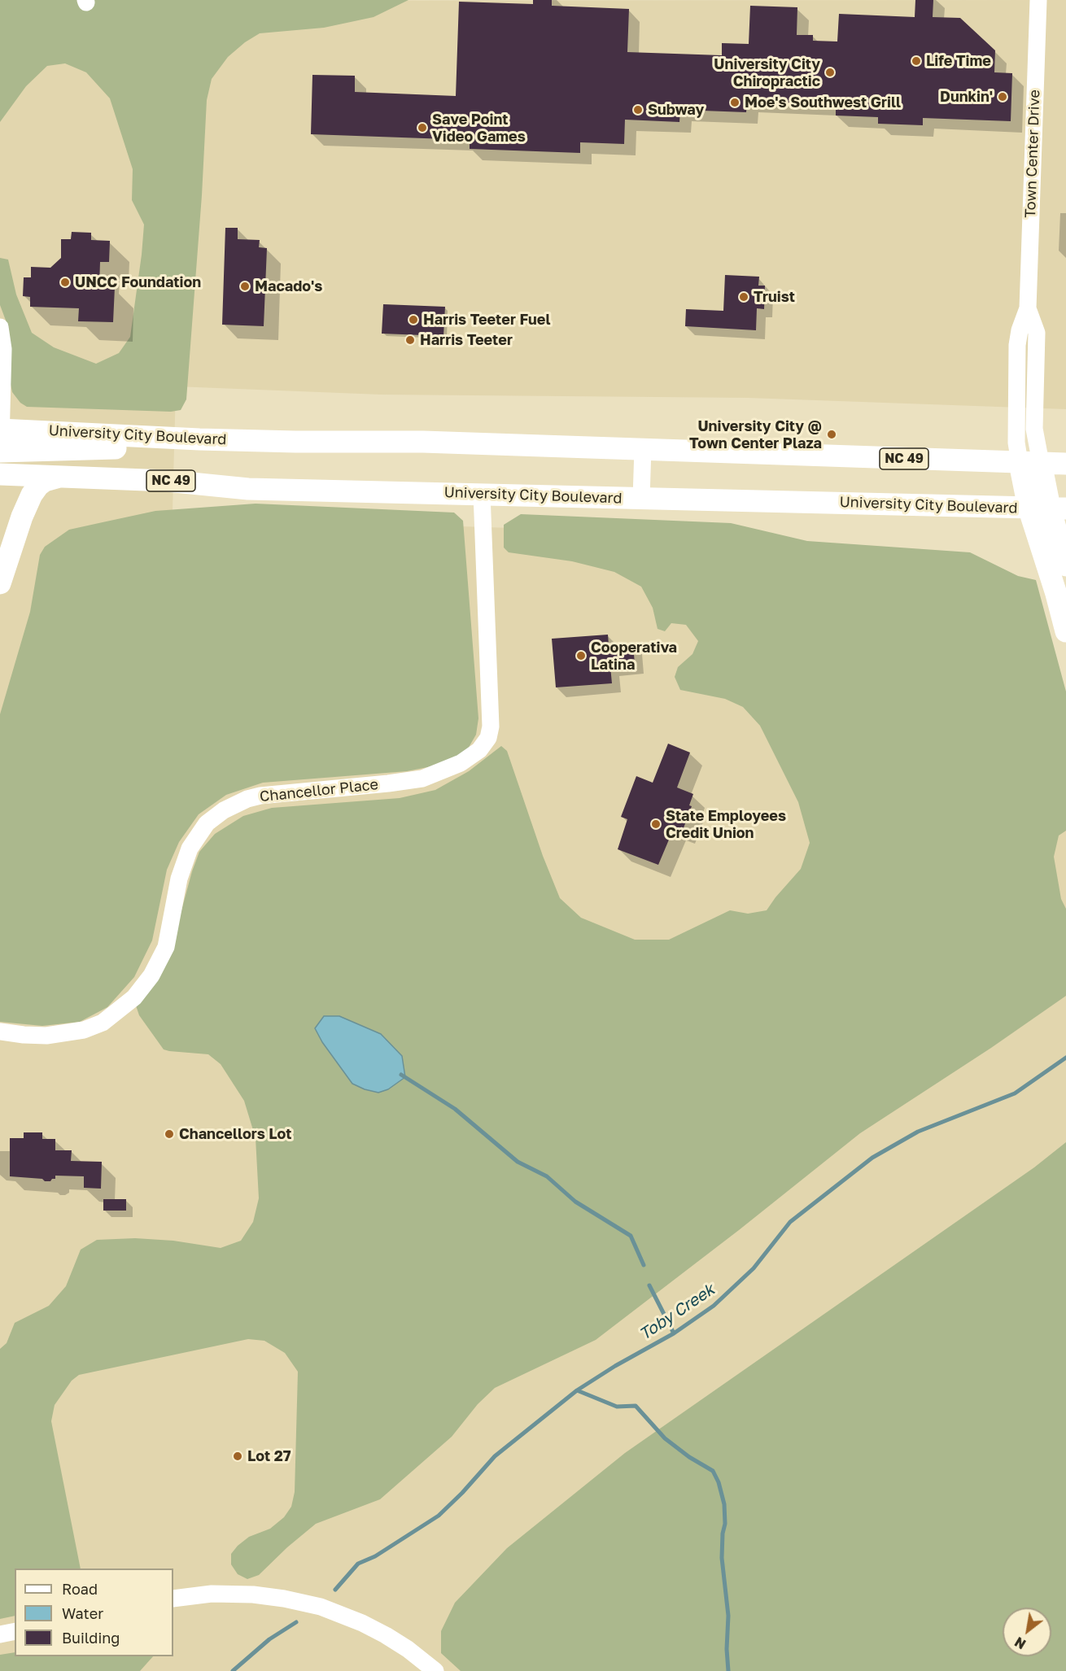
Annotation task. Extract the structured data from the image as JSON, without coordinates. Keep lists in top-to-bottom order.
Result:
{
  "streets": {
    "main road": ["University City Boulevard", "NC 49"],
    "street": ["Town Center Drive", "Chancellor Place"]
  },
  "crossings": [
    ["Town Center Drive", "University City Boulevard"],
    ["University City Boulevard", "NC 49"],
    ["University City Boulevard", "Chancellor Place"]
  ],
  "water": ["Toby Creek"],
  "places": [
    "Life Time",
    "University City Chiropractic",
    "Dunkin'",
    "Moe's Southwest Grill",
    "Subway",
    "Save Point Video Games",
    "UNCC Foundation",
    "Macado's",
    "Truist",
    "Harris Teeter Fuel",
    "Harris Teeter",
    "University City @ Town Center Plaza",
    "Cooperativa Latina",
    "State Employees Credit Union",
    "Chancellors Lot",
    "Lot 27"
  ],
  "legend": ["Road", "Water", "Building"],
  "north": "bottom left"
}
